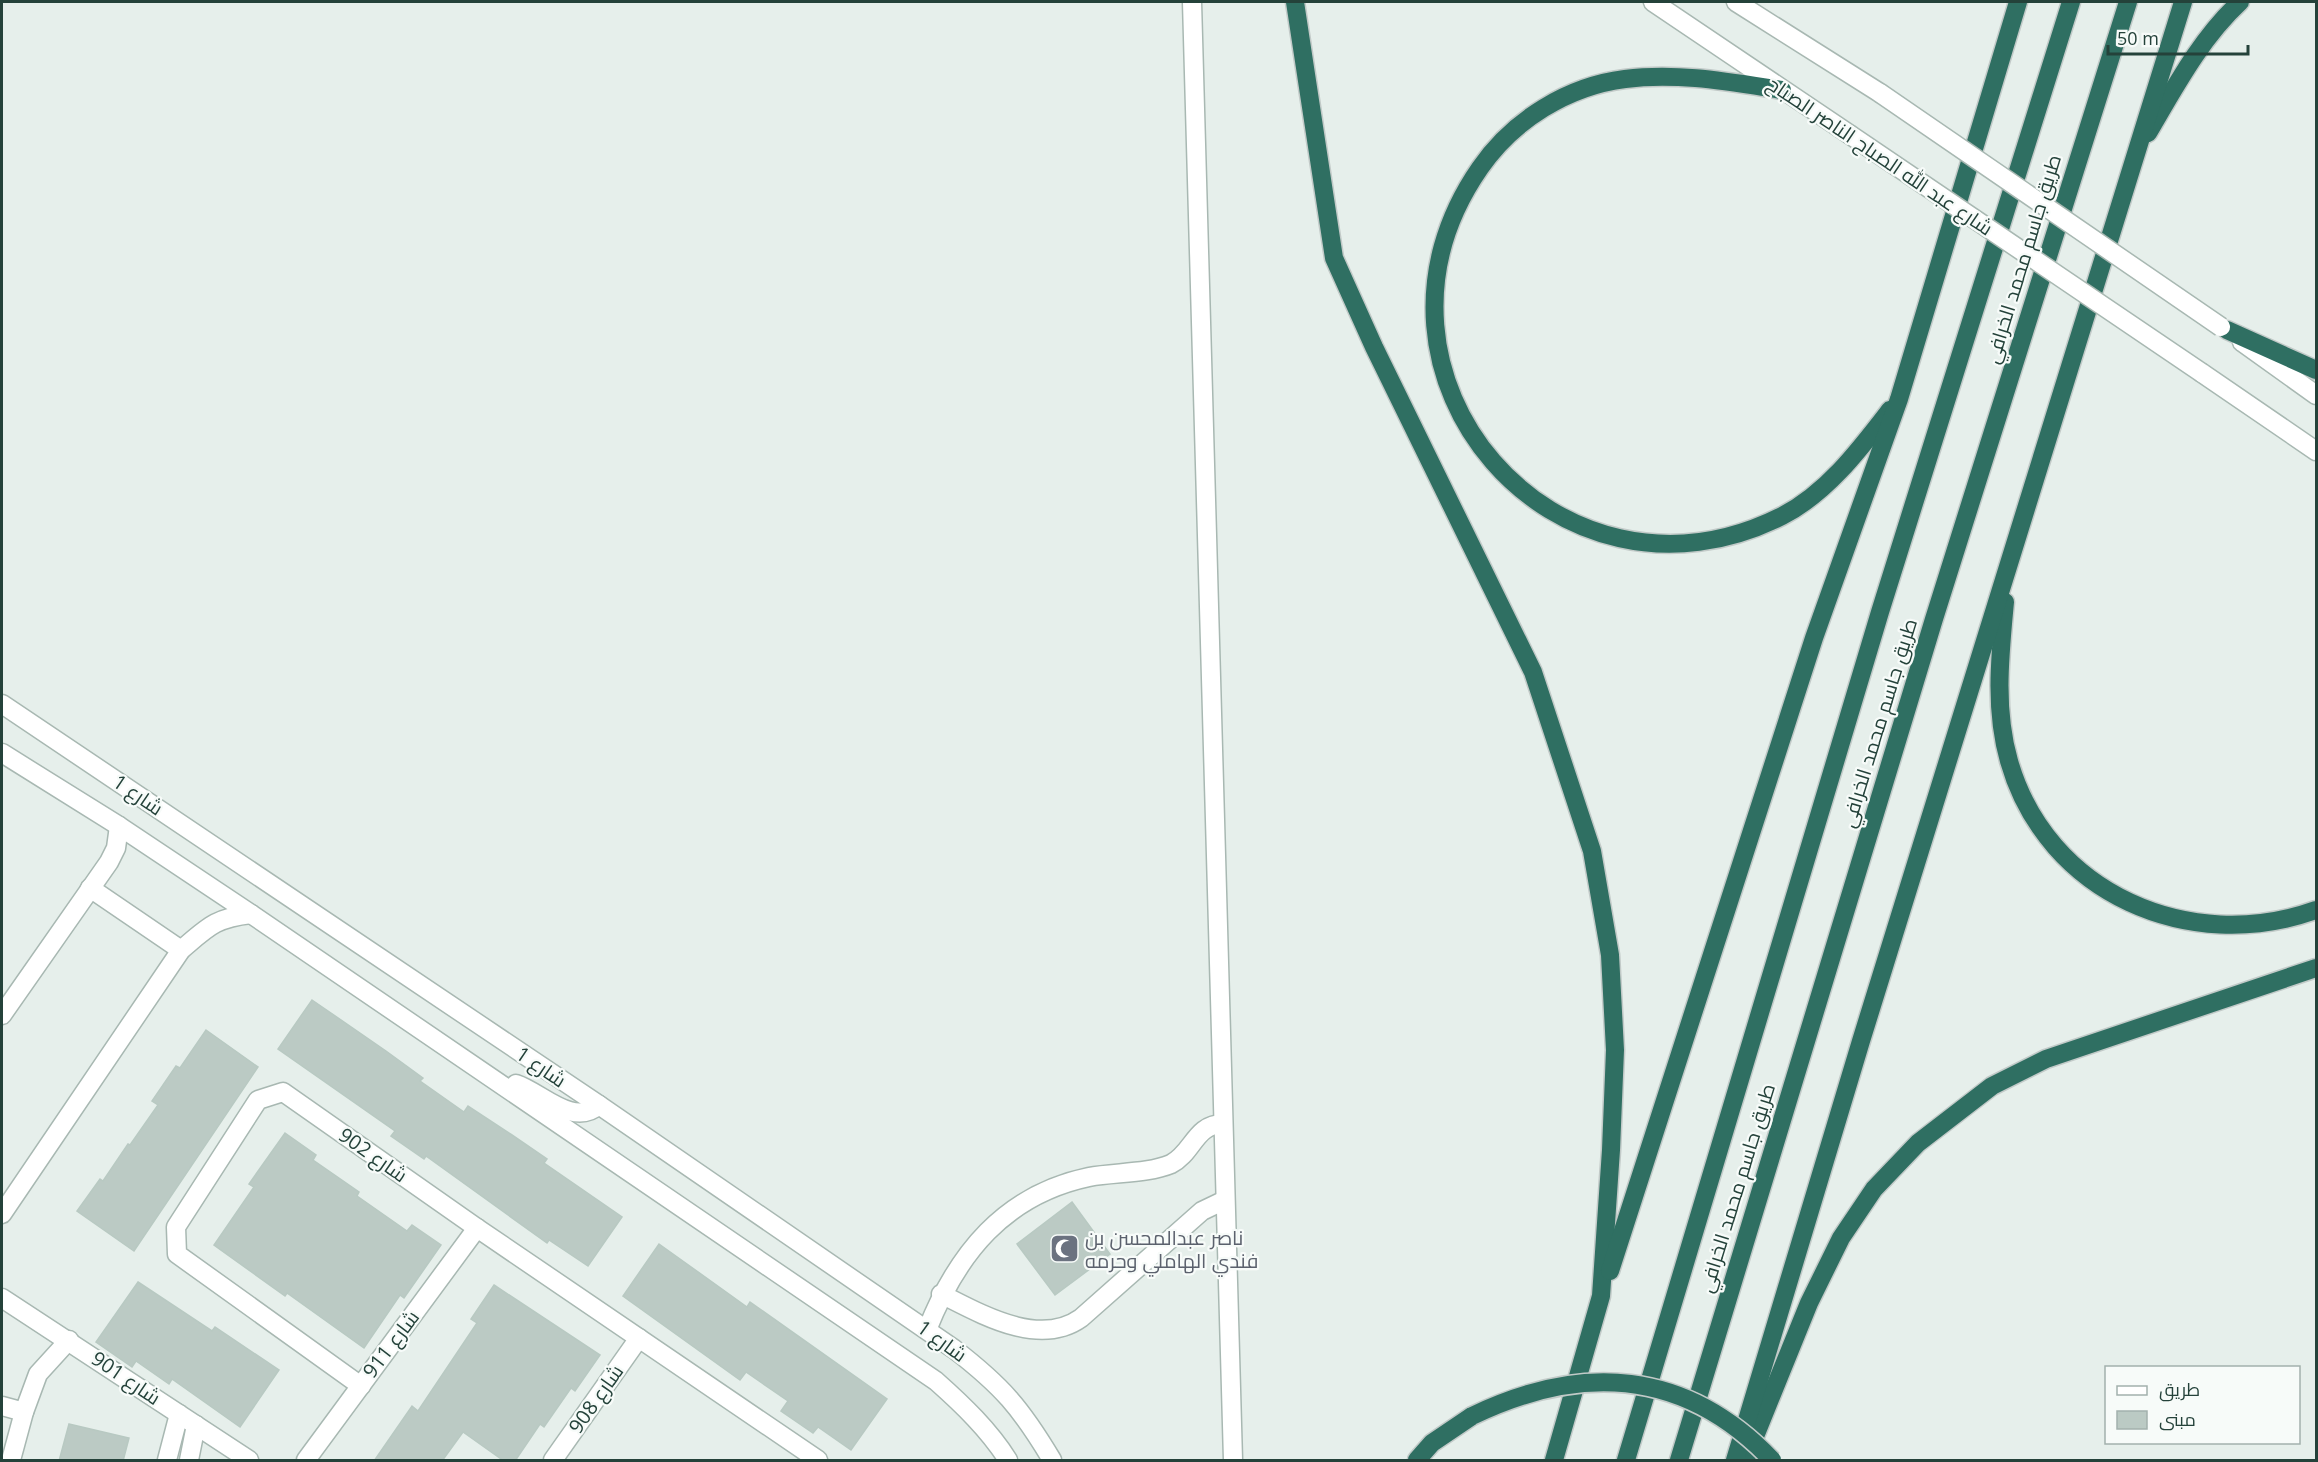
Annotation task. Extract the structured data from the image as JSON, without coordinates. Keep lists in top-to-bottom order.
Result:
{
  "streets": {
    "highway": ["طريق جاسم محمد الخرافي"],
    "street": [
      "شارع عبد الله الصباح الناصر الصباح",
      "شارع 1",
      "شارع 902",
      "شارع 911",
      "شارع 901",
      "شارع 908"
    ]
  },
  "crossings": [
    ["شارع 902", "شارع 911"],
    ["شارع 902", "شارع 908"]
  ],
  "places": {
    "mosque": ["ناصر عبدالمحسن بن فندي الهاملي وحرمه"]
  },
  "legend": ["طريق", "مبنى"],
  "scale_bar": "50 m"
}
